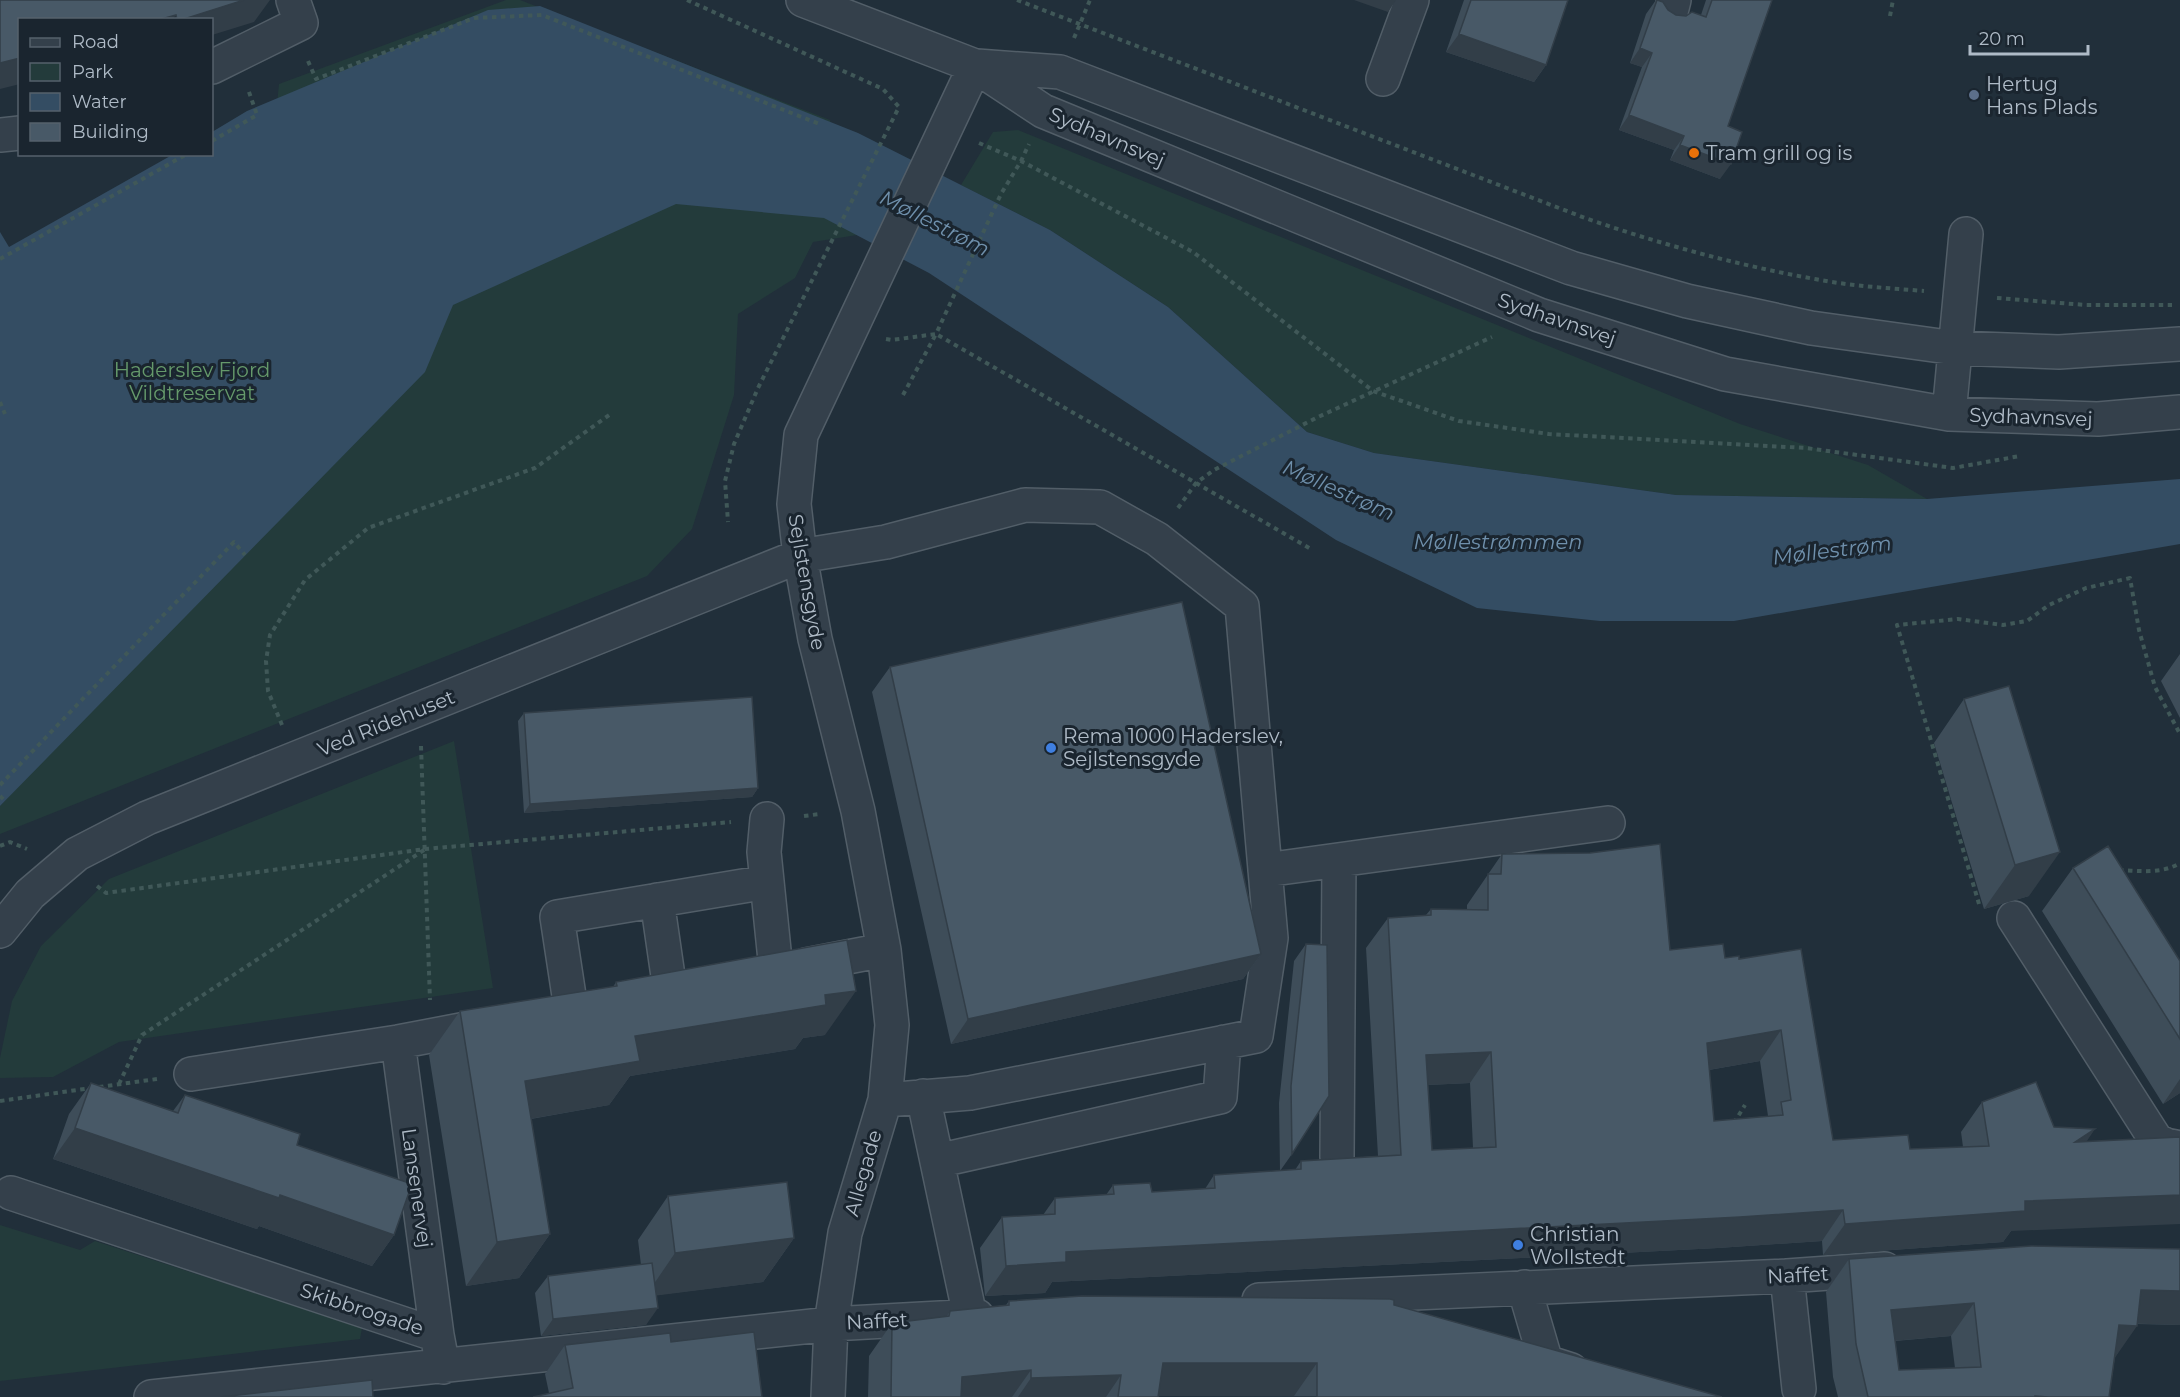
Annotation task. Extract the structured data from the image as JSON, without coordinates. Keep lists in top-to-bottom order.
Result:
{
  "streets": {
    "street": [
      "Sydhavnsvej",
      "Sejlstensgyde",
      "Ved Ridehuset",
      "Allegade",
      "Lansenervej",
      "Naffet",
      "Skibbrogade"
    ]
  },
  "crossings": [
    ["Sydhavnsvej", "Sejlstensgyde"],
    ["Sejlstensgyde", "Ved Ridehuset"],
    ["Sejlstensgyde", "Allegade"],
    ["Allegade", "Naffet"],
    ["Lansenervej", "Skibbrogade"],
    ["Naffet", "Skibbrogade"]
  ],
  "water": ["Møllestrøm", "Møllestrømmen"],
  "parks": ["Haderslev Fjord Vildtreservat"],
  "places": [
    "Hertug Hans Plads",
    "Tram grill og is",
    "Rema 1000 Haderslev, Sejlstensgyde",
    "Christian Wollstedt"
  ],
  "legend": [
    "Road",
    "Park",
    "Water",
    "Building"
  ],
  "scale_bar": "20 m"
}
